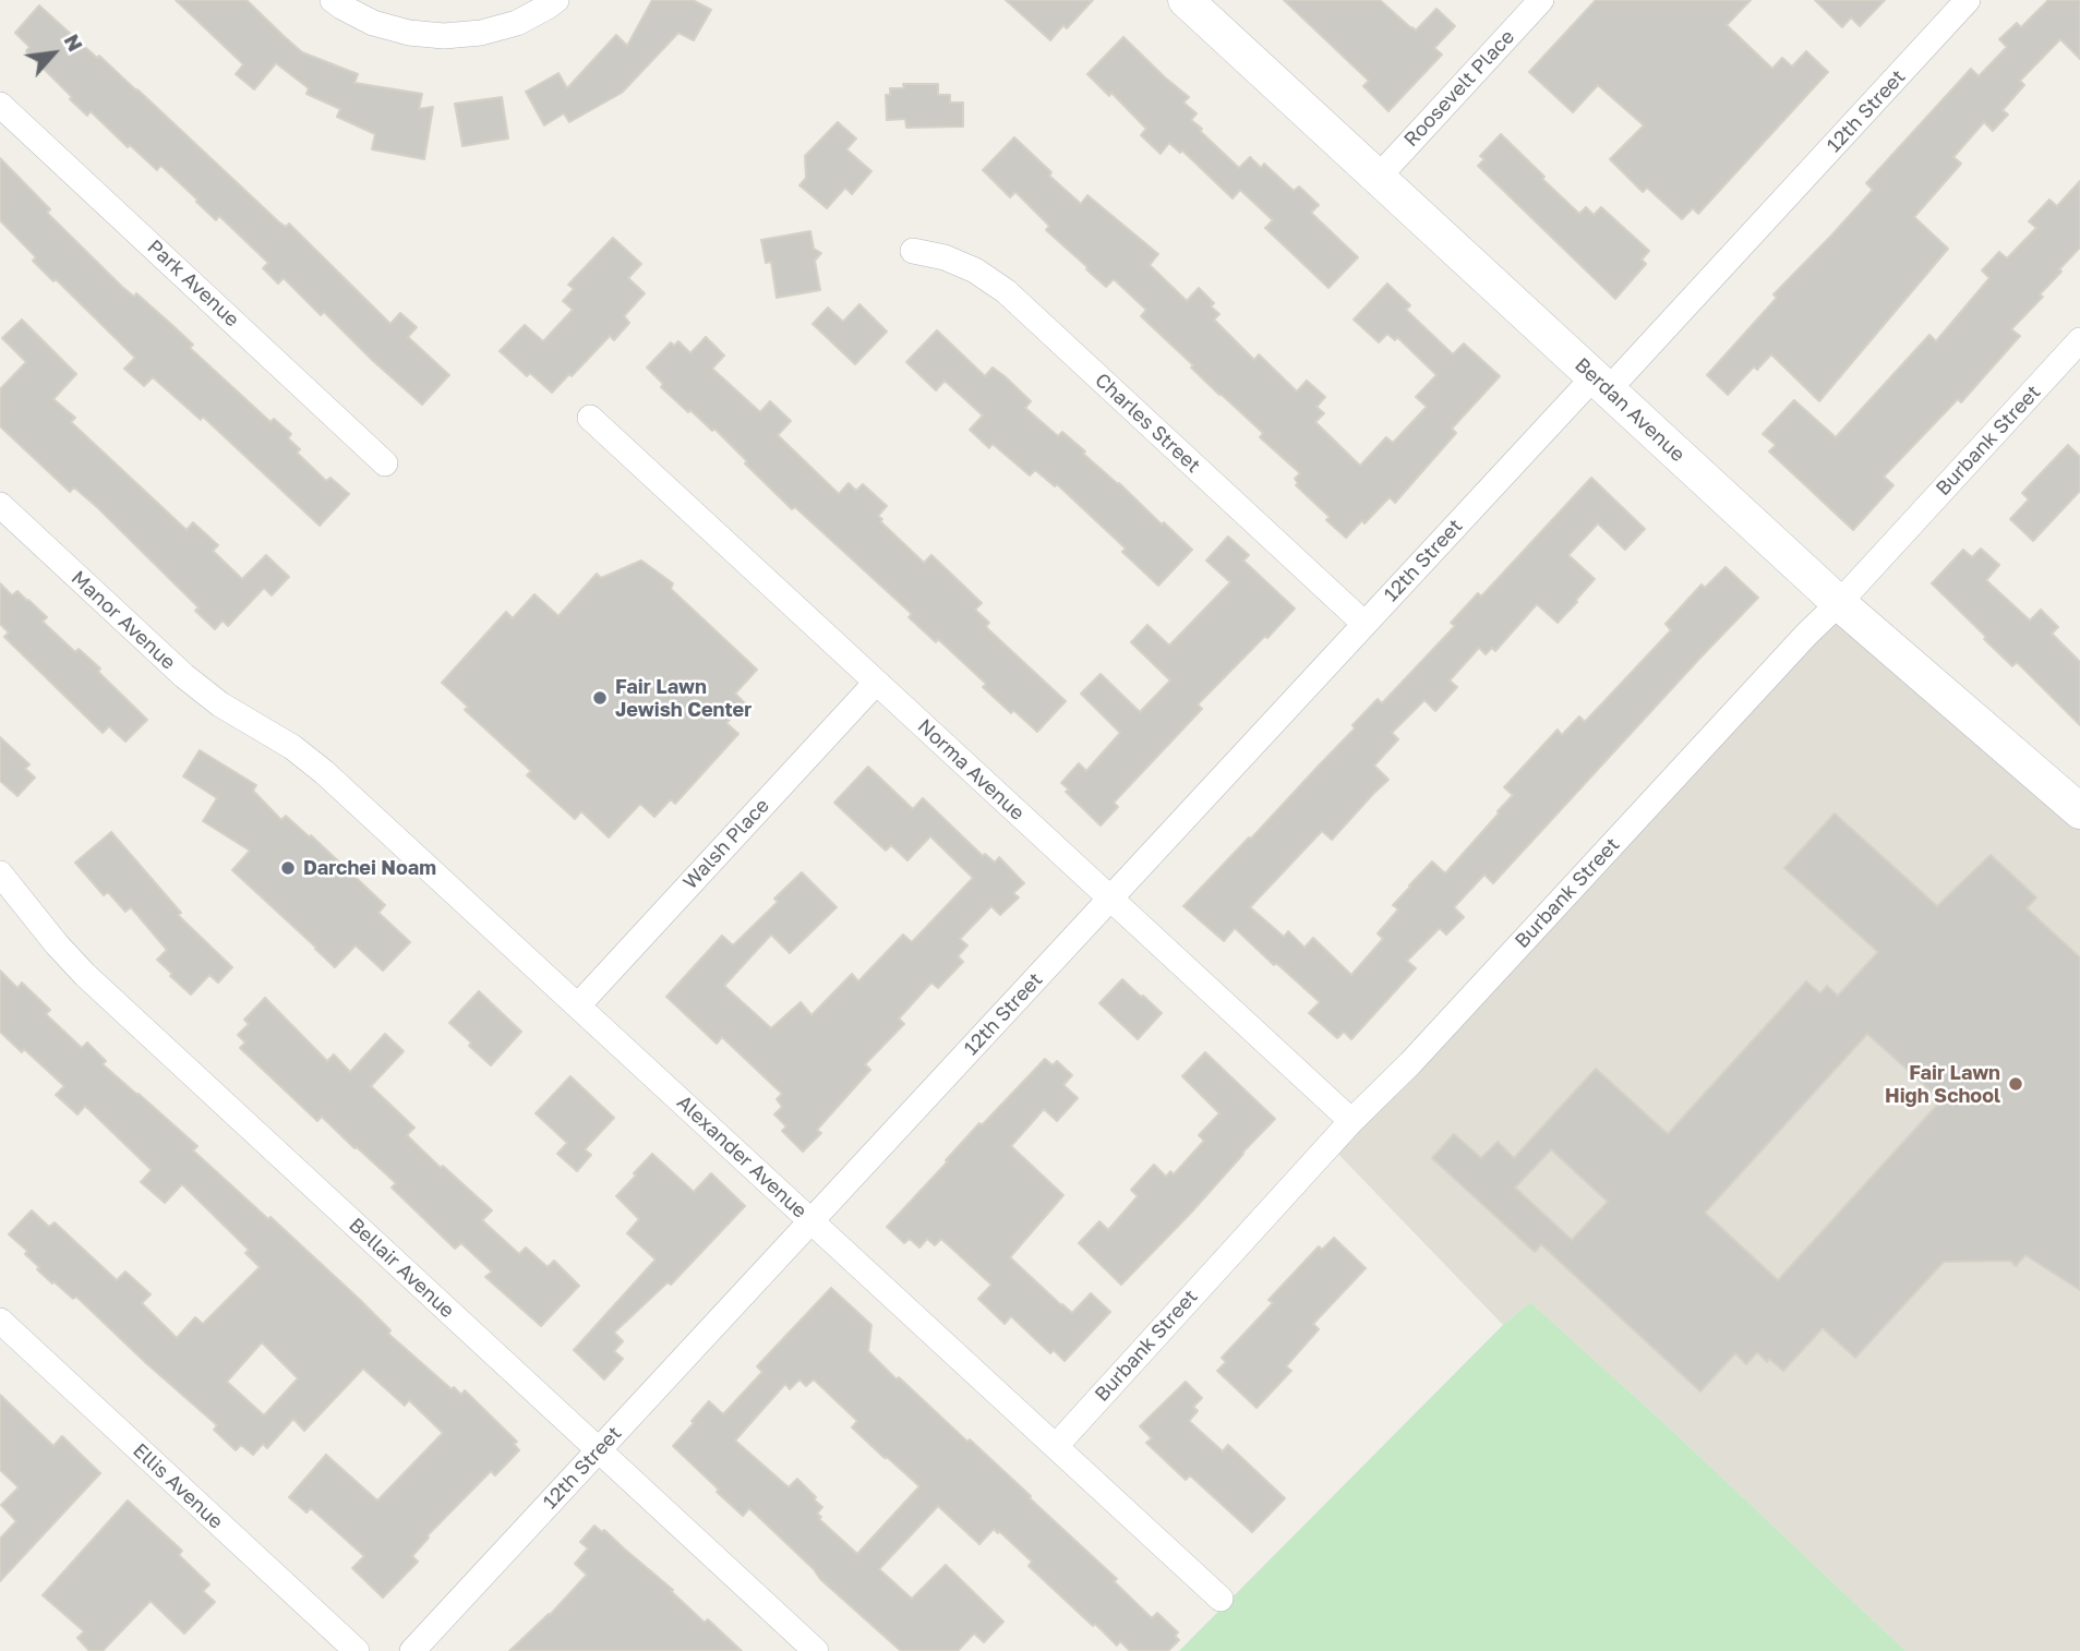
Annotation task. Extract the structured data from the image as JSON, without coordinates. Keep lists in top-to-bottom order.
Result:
{
  "streets": {
    "street": [
      "Roosevelt Place",
      "12th Street",
      "Park Avenue",
      "Berdan Avenue",
      "Charles Street",
      "Burbank Street",
      "Manor Avenue",
      "Norma Avenue",
      "Walsh Place",
      "Alexander Avenue",
      "Bellair Avenue",
      "Ellis Avenue"
    ]
  },
  "crossings": [
    ["Roosevelt Place", "Berdan Avenue"],
    ["12th Street", "Berdan Avenue"],
    ["12th Street", "Charles Street"],
    ["12th Street", "Norma Avenue"],
    ["12th Street", "Alexander Avenue"],
    ["12th Street", "Bellair Avenue"],
    ["Berdan Avenue", "Burbank Street"],
    ["Burbank Street", "Norma Avenue"],
    ["Burbank Street", "Alexander Avenue"],
    ["Manor Avenue", "Alexander Avenue"],
    ["Norma Avenue", "Walsh Place"],
    ["Walsh Place", "Alexander Avenue"]
  ],
  "places": ["Fair Lawn Jewish Center", "Darchei Noam", "Fair Lawn High School"],
  "north": "top right"
}
